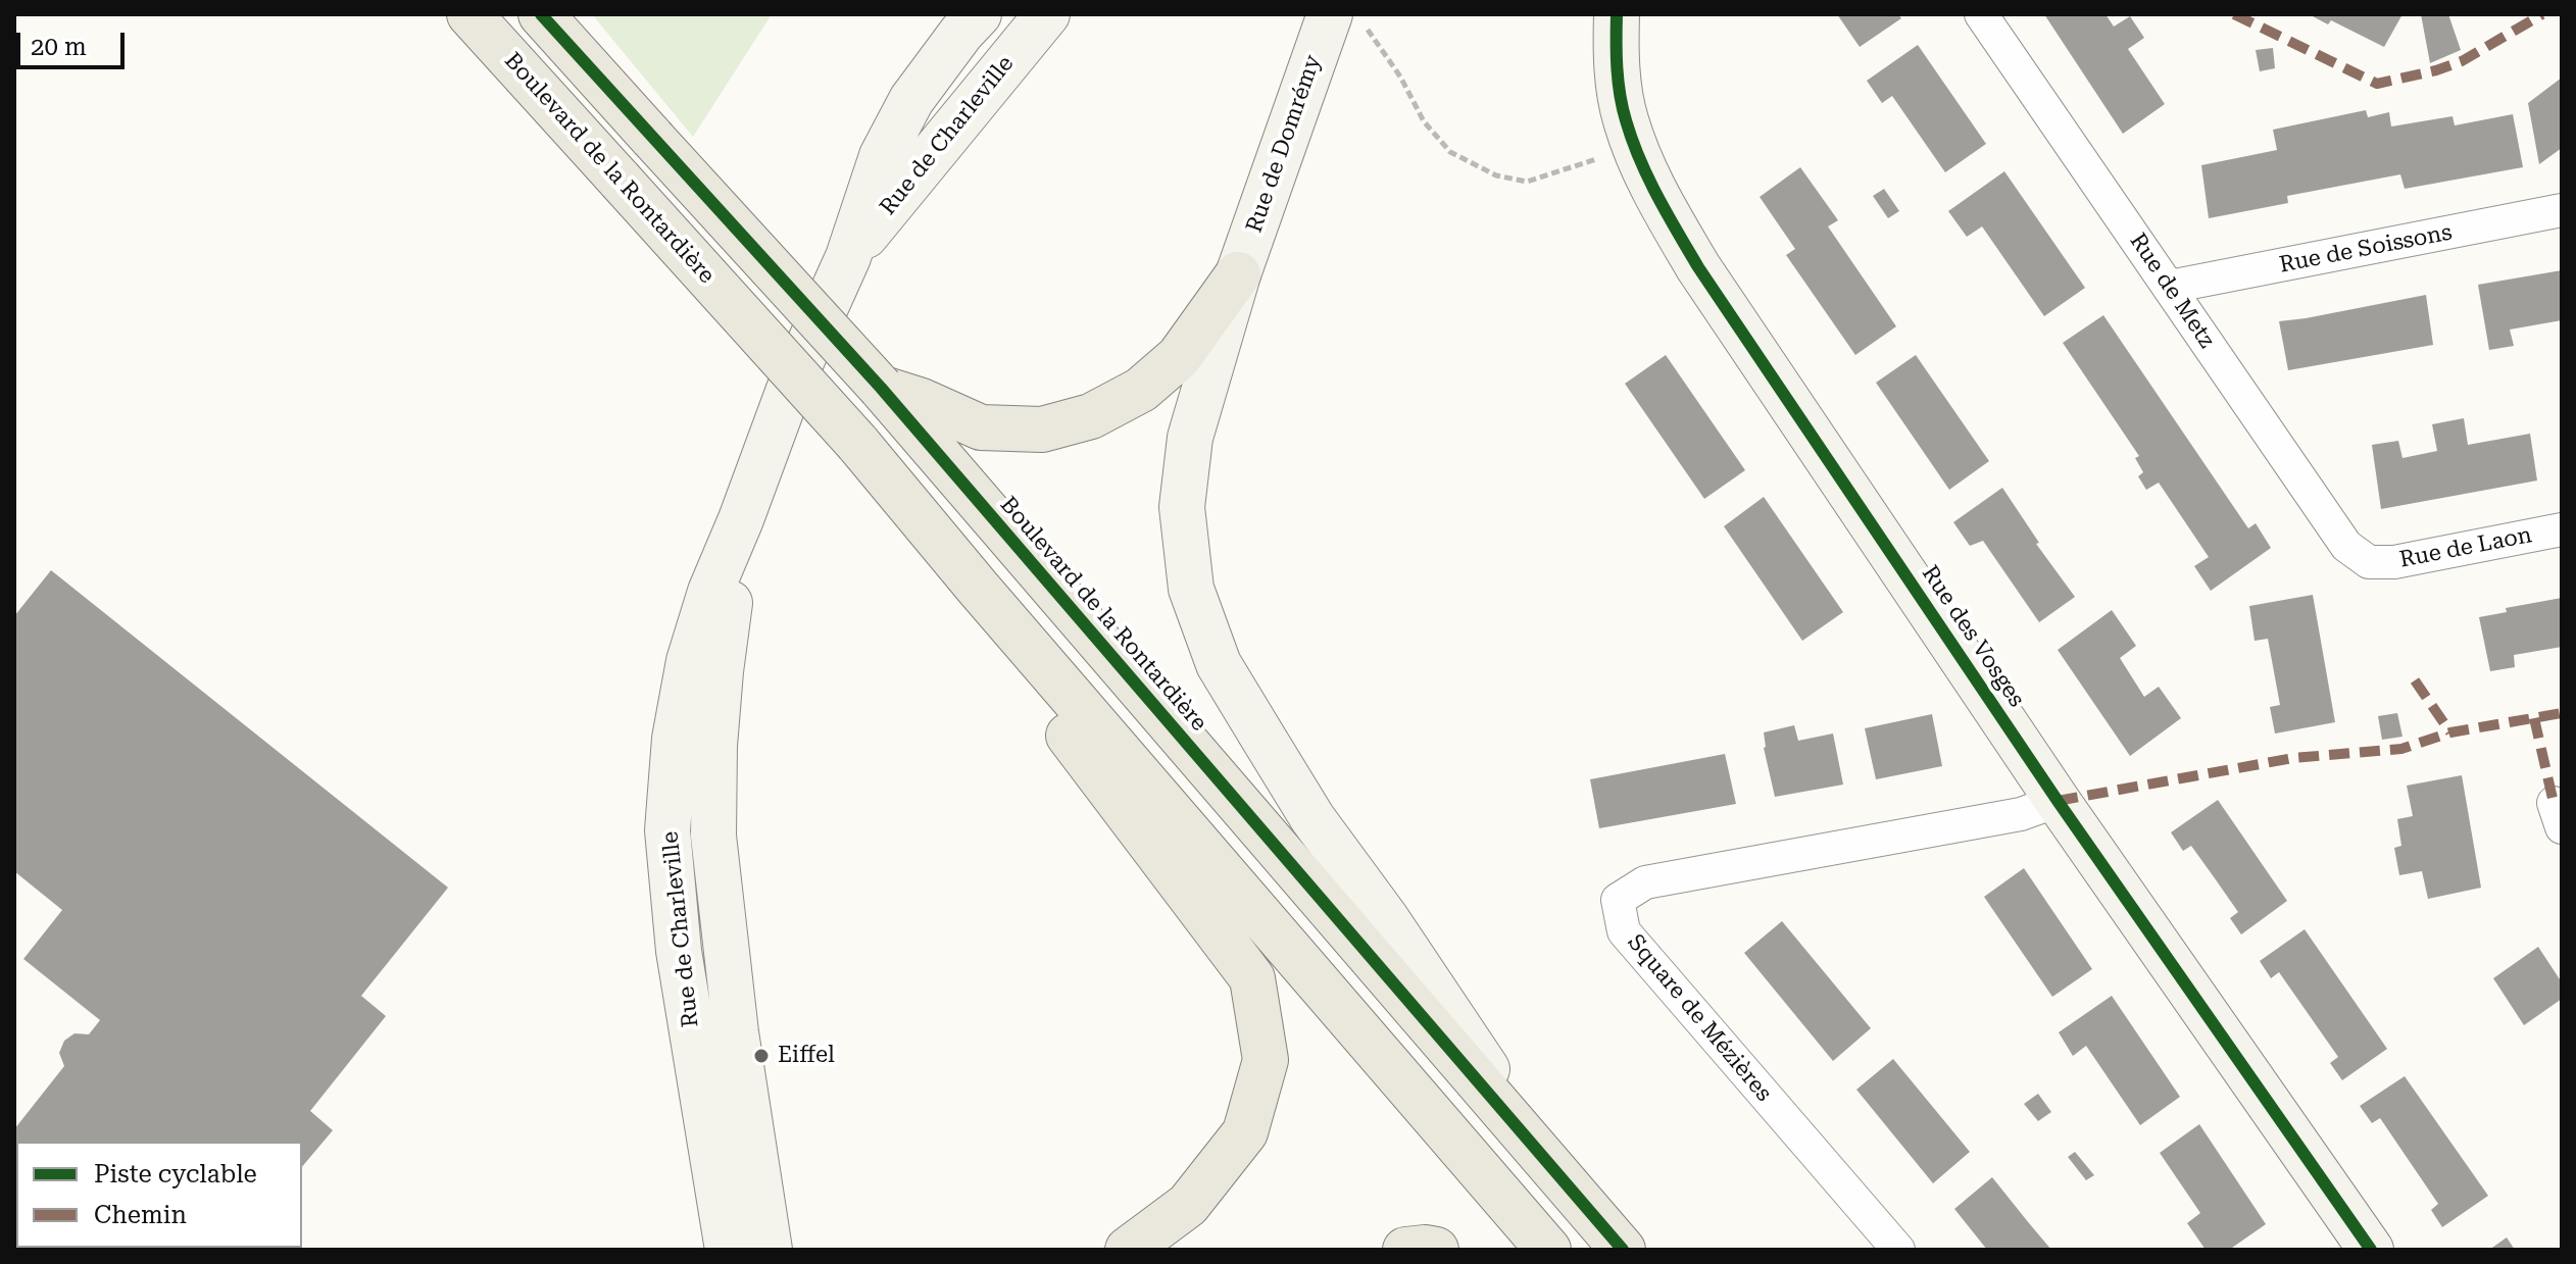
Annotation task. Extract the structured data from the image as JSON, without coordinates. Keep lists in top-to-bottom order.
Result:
{
  "streets": {
    "main road": ["Boulevard de la Rontardière"],
    "street": [
      "Rue de Charleville",
      "Rue de Domrémy",
      "Rue de Soissons",
      "Rue de Metz",
      "Rue de Laon",
      "Rue des Vosges",
      "Square de Mézières"
    ]
  },
  "crossings": [
    ["Rue de Domrémy", "Boulevard de la Rontardière"],
    ["Rue de Soissons", "Rue de Metz"],
    ["Rue de Metz", "Rue de Laon"],
    ["Rue des Vosges", "Square de Mézières"]
  ],
  "places": ["Eiffel"],
  "legend": ["Piste cyclable", "Chemin"],
  "scale_bar": "20 m"
}
